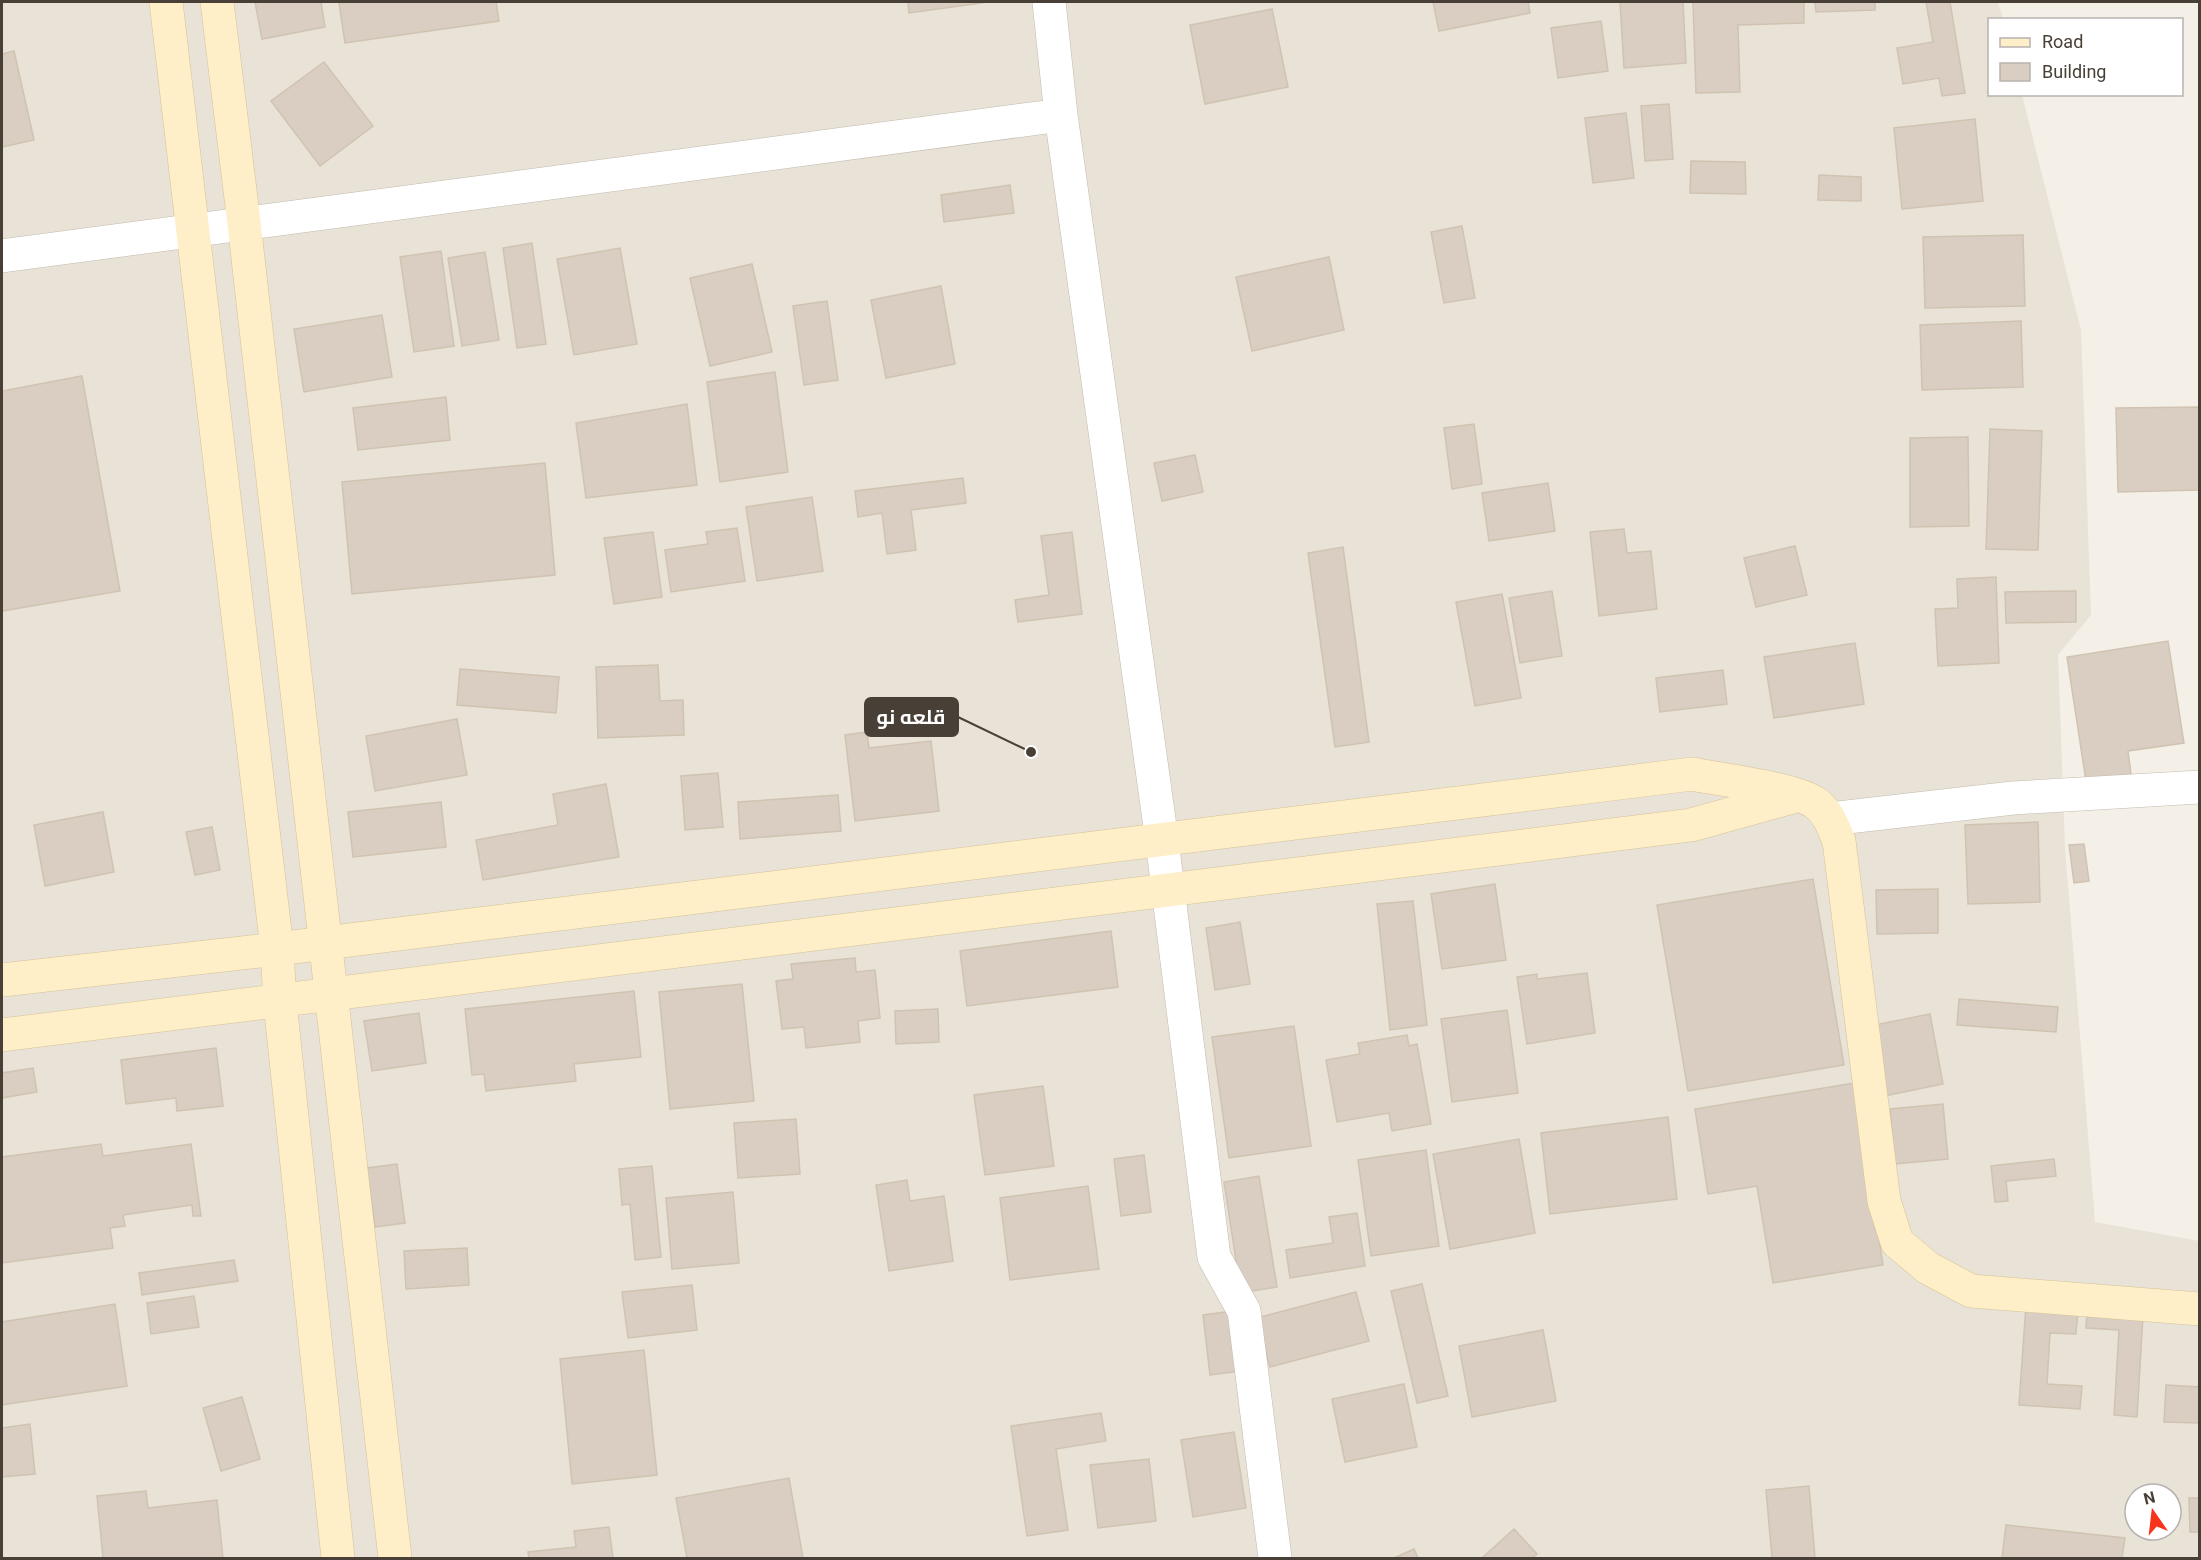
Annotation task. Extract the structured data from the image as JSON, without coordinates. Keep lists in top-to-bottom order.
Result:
{
  "places": ["قلعه نو"],
  "legend": ["Road", "Building"],
  "north": "top"
}
